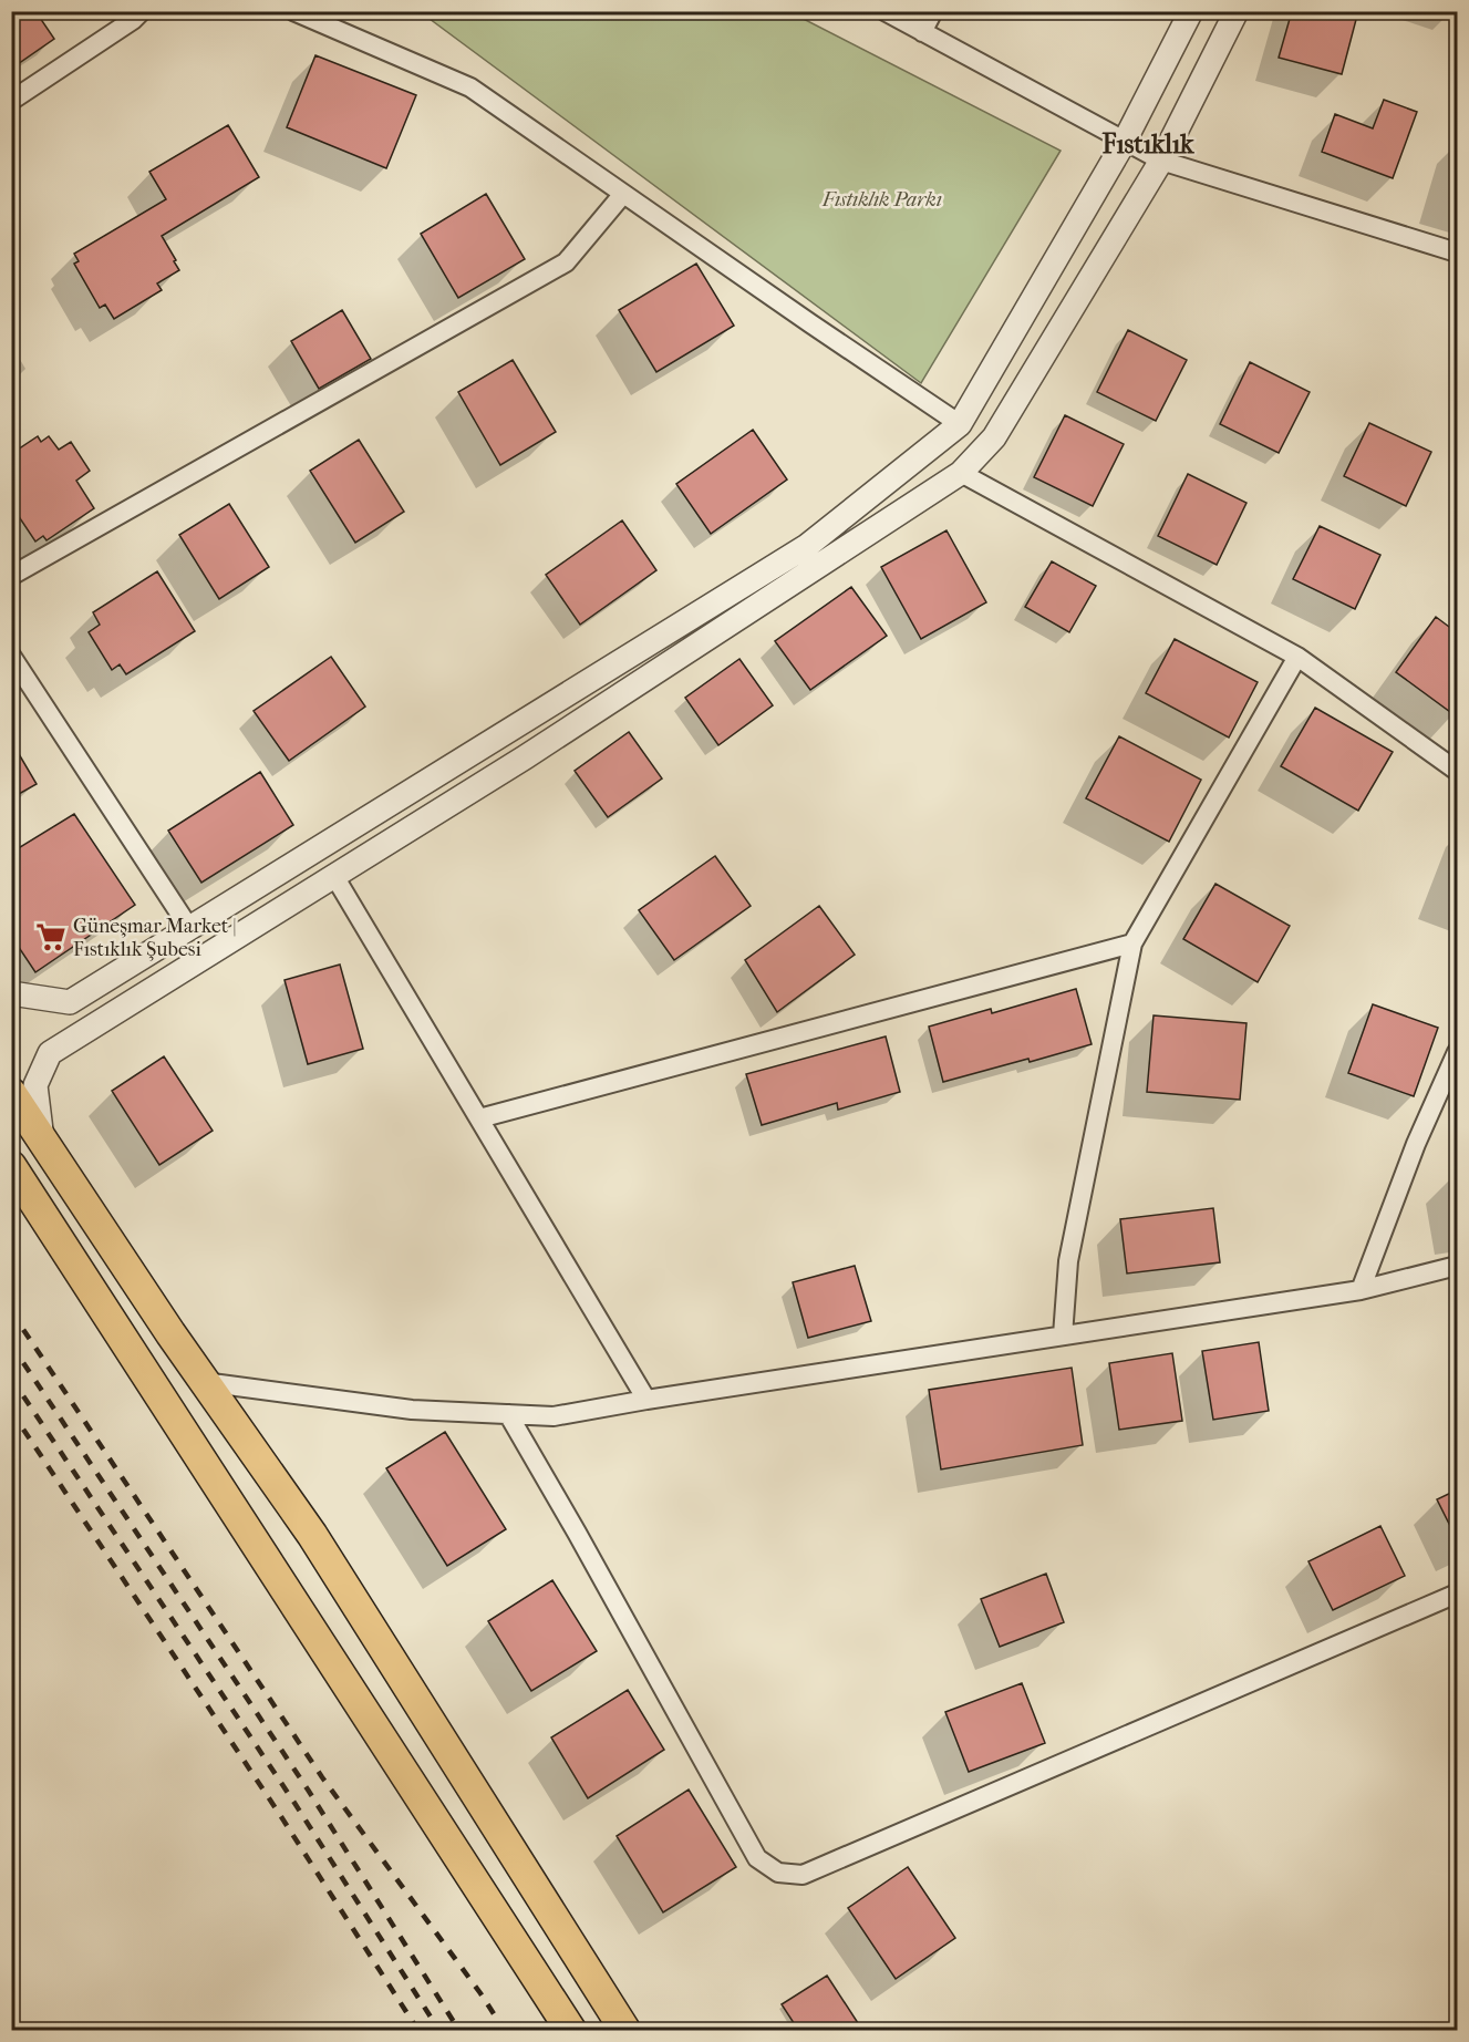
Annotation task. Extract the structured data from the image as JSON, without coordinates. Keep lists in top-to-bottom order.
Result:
{
  "districts": ["Fıstıklık"],
  "parks": ["Fıstıklık Parkı"],
  "places": {
    "supermarket": ["Güneşmar Market | Fıstıklık Şubesi"]
  }
}
